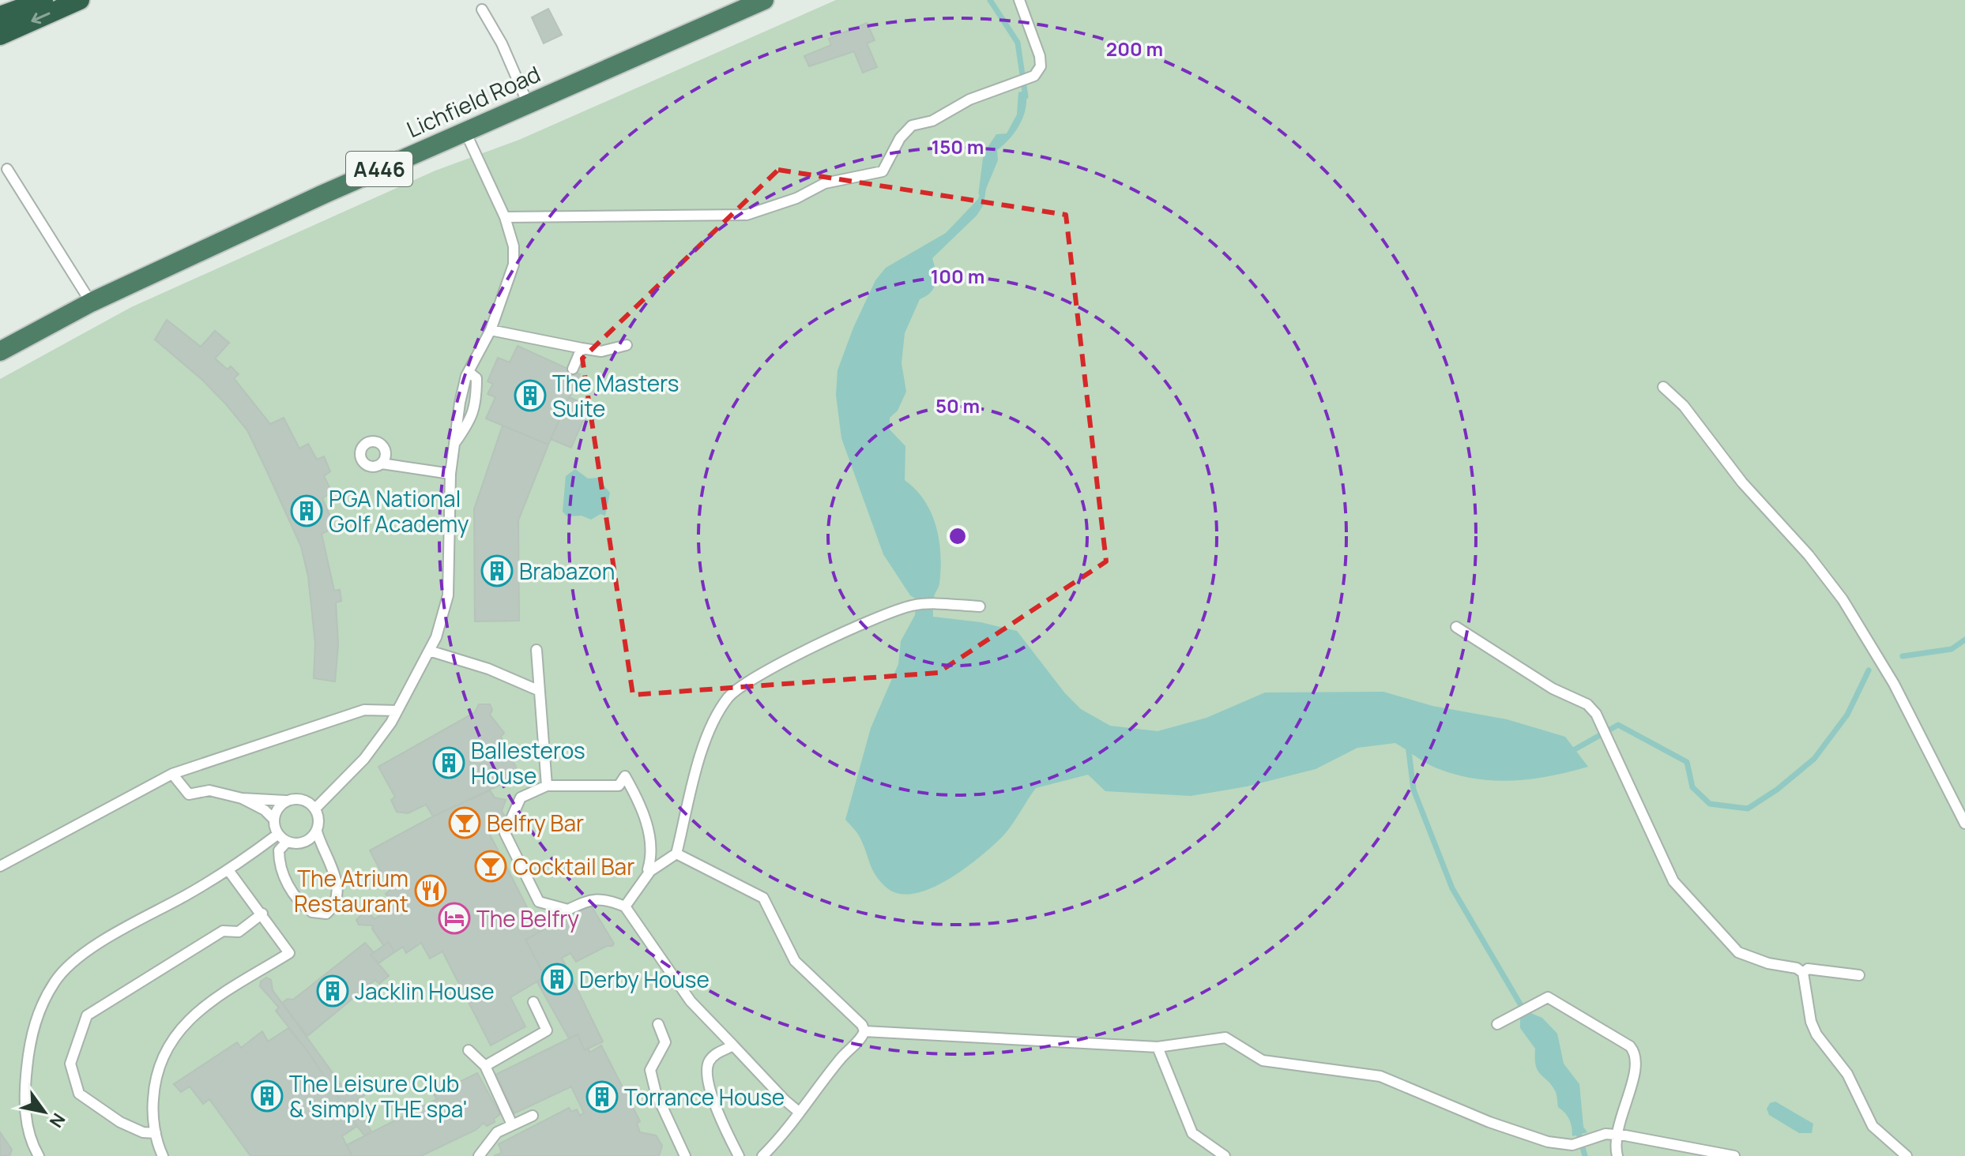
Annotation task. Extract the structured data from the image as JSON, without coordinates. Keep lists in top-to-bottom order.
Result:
{
  "streets": {
    "highway": ["Lichfield Road", "A446"]
  },
  "places": {
    "building": [
      "The Masters Suite",
      "PGA National Golf Academy",
      "Brabazon",
      "Ballesteros House",
      "Derby House",
      "Jacklin House",
      "The Leisure Club & 'simply THE spa'",
      "Torrance House"
    ],
    "bar": ["Belfry Bar", "Cocktail Bar"],
    "restaurant": ["The Atrium Restaurant"],
    "hotel": ["The Belfry"]
  },
  "north": "bottom right",
  "rings": [
    "200 m",
    "150 m",
    "100 m",
    "50 m"
  ]
}
